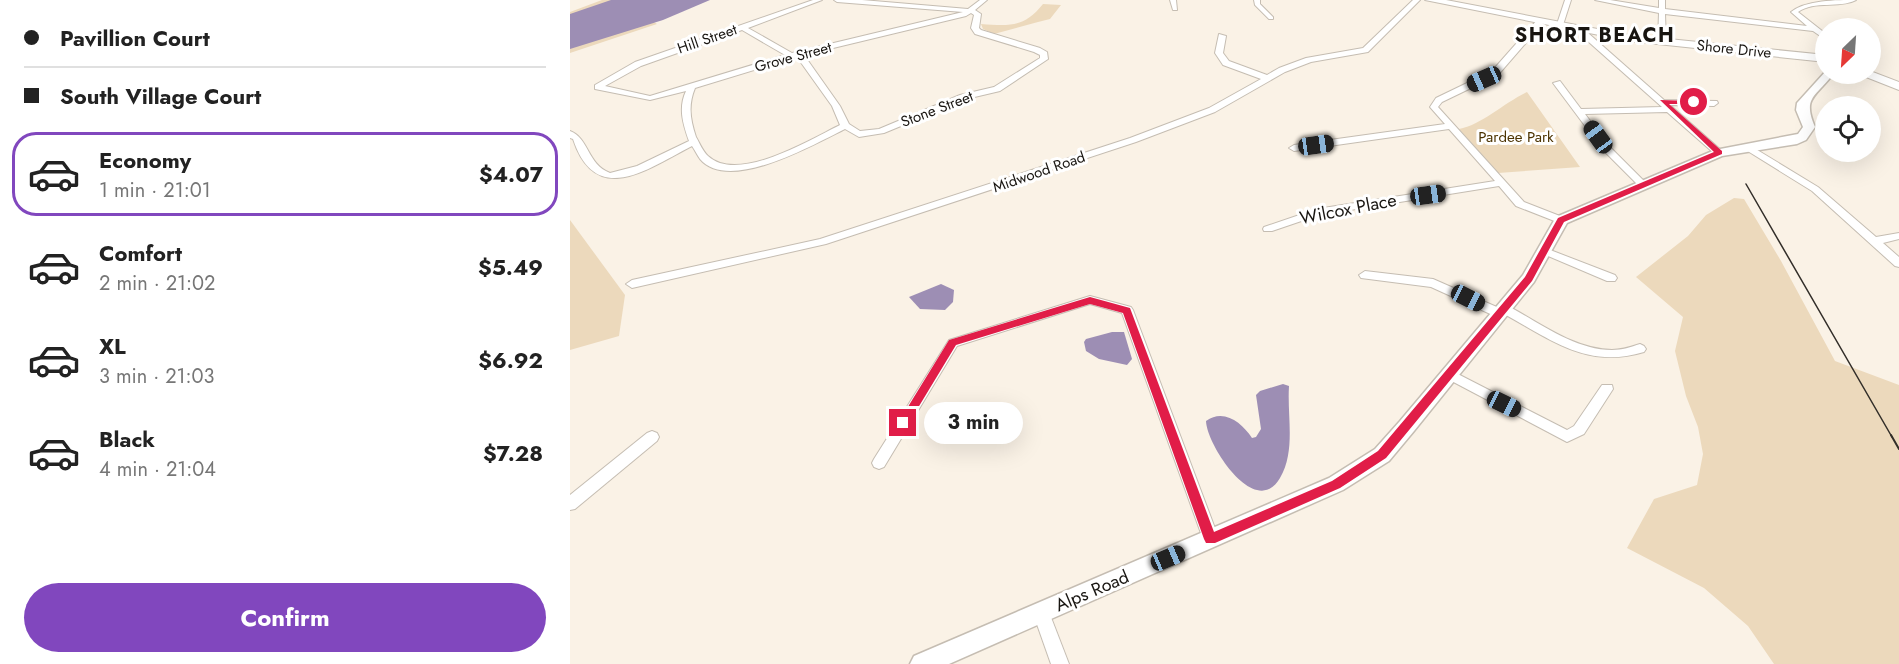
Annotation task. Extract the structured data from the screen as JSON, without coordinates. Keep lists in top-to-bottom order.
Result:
{
  "streets": {
    "main road": ["Shore Drive"],
    "street": [
      "Hill Street",
      "Grove Street",
      "Stone Street",
      "Midwood Road",
      "Wilcox Place",
      "Alps Road"
    ]
  },
  "crossings": [
    ["Hill Street", "Grove Street"],
    ["Grove Street", "Stone Street"]
  ],
  "districts": ["SHORT BEACH"],
  "parks": ["Pardee Park"],
  "north": "bottom left",
  "page": {
    "banner": ["Pavillion Court", "South Village Court"],
    "list": [
      {
        "name": "Economy",
        "note": "1 min · 21:01",
        "value": "$4.07"
      },
      {
        "name": "Comfort",
        "note": "2 min · 21:02",
        "value": "$5.49"
      },
      {
        "name": "XL",
        "note": "3 min · 21:03",
        "value": "$6.92"
      },
      {
        "name": "Black",
        "note": "4 min · 21:04",
        "value": "$7.28"
      }
    ],
    "bubble": "3 min",
    "buttons": "Confirm"
  }
}
